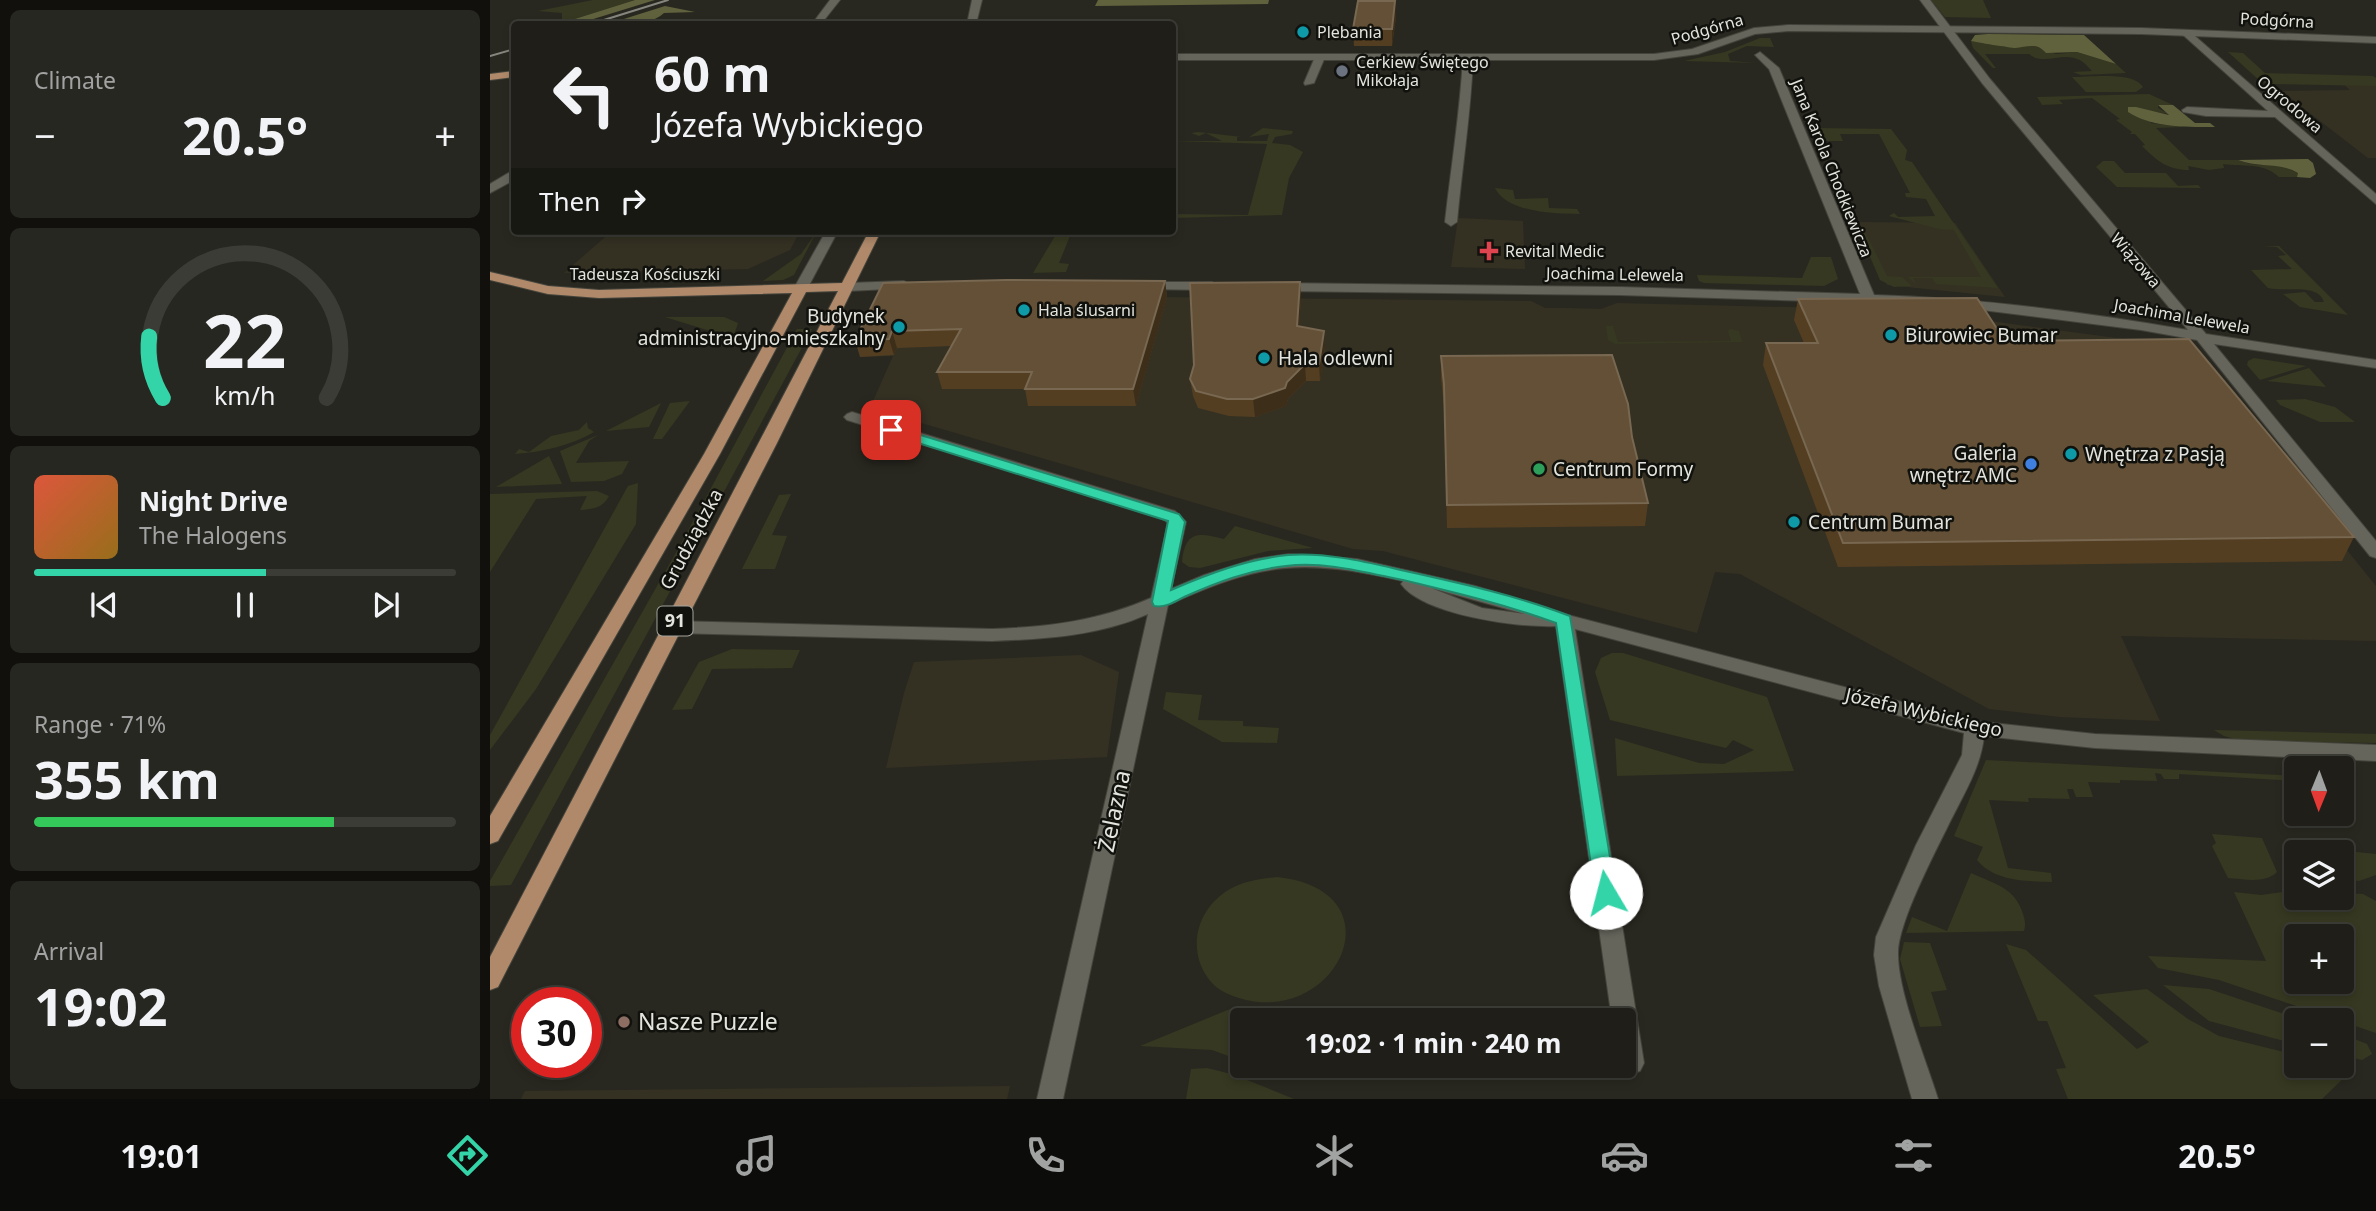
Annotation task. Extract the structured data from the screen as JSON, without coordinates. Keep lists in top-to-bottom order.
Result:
{
  "streets": {
    "main road": ["Tadeusza Kościuszki", "Grudziądzka", "91"],
    "street": [
      "Podgórna",
      "Ogrodowa",
      "Jana Karola Chodkiewicza",
      "Wiązowa",
      "Joachima Lelewela",
      "Józefa Wybickiego",
      "Żelazna"
    ]
  },
  "crossings": [
    ["Podgórna", "Ogrodowa"],
    ["Podgórna", "Wiązowa"],
    ["Jana Karola Chodkiewicza", "Joachima Lelewela"],
    ["Wiązowa", "Joachima Lelewela"],
    ["Tadeusza Kościuszki", "Grudziądzka"],
    ["Grudziądzka", "Józefa Wybickiego"],
    ["Józefa Wybickiego", "Żelazna"]
  ],
  "places": {
    "other": [
      "Plebania",
      "Cerkiew Świętego Mikołaja",
      "Hala ślusarni",
      "Budynek administracyjno-mieszkalny",
      "Biurowiec Bumar",
      "Hala odlewni",
      "Wnętrza z Pasją",
      "Galeria wnętrz AMC",
      "Centrum Formy",
      "Centrum Bumar",
      "Nasze Puzzle"
    ],
    "health": ["Revital Medic"]
  },
  "north": "bottom",
  "page": {
    "tile": [
      "Climate",
      ["Range · 71%", "355 km"],
      ["Arrival", "19:02"]
    ],
    "turn": ["60 m", "Józefa Wybickiego"],
    "heat": ["−", "20.5°", "+"],
    "then": "Then",
    "song": ["Night Drive", "The Halogens"],
    "map_buttons": ["+", "−"],
    "limit": "30",
    "trip": "19:02 · 1 min · 240 m",
    "tabs": ["19:01", "20.5°"],
    "gauge": ["22", "km/h"]
  }
}
